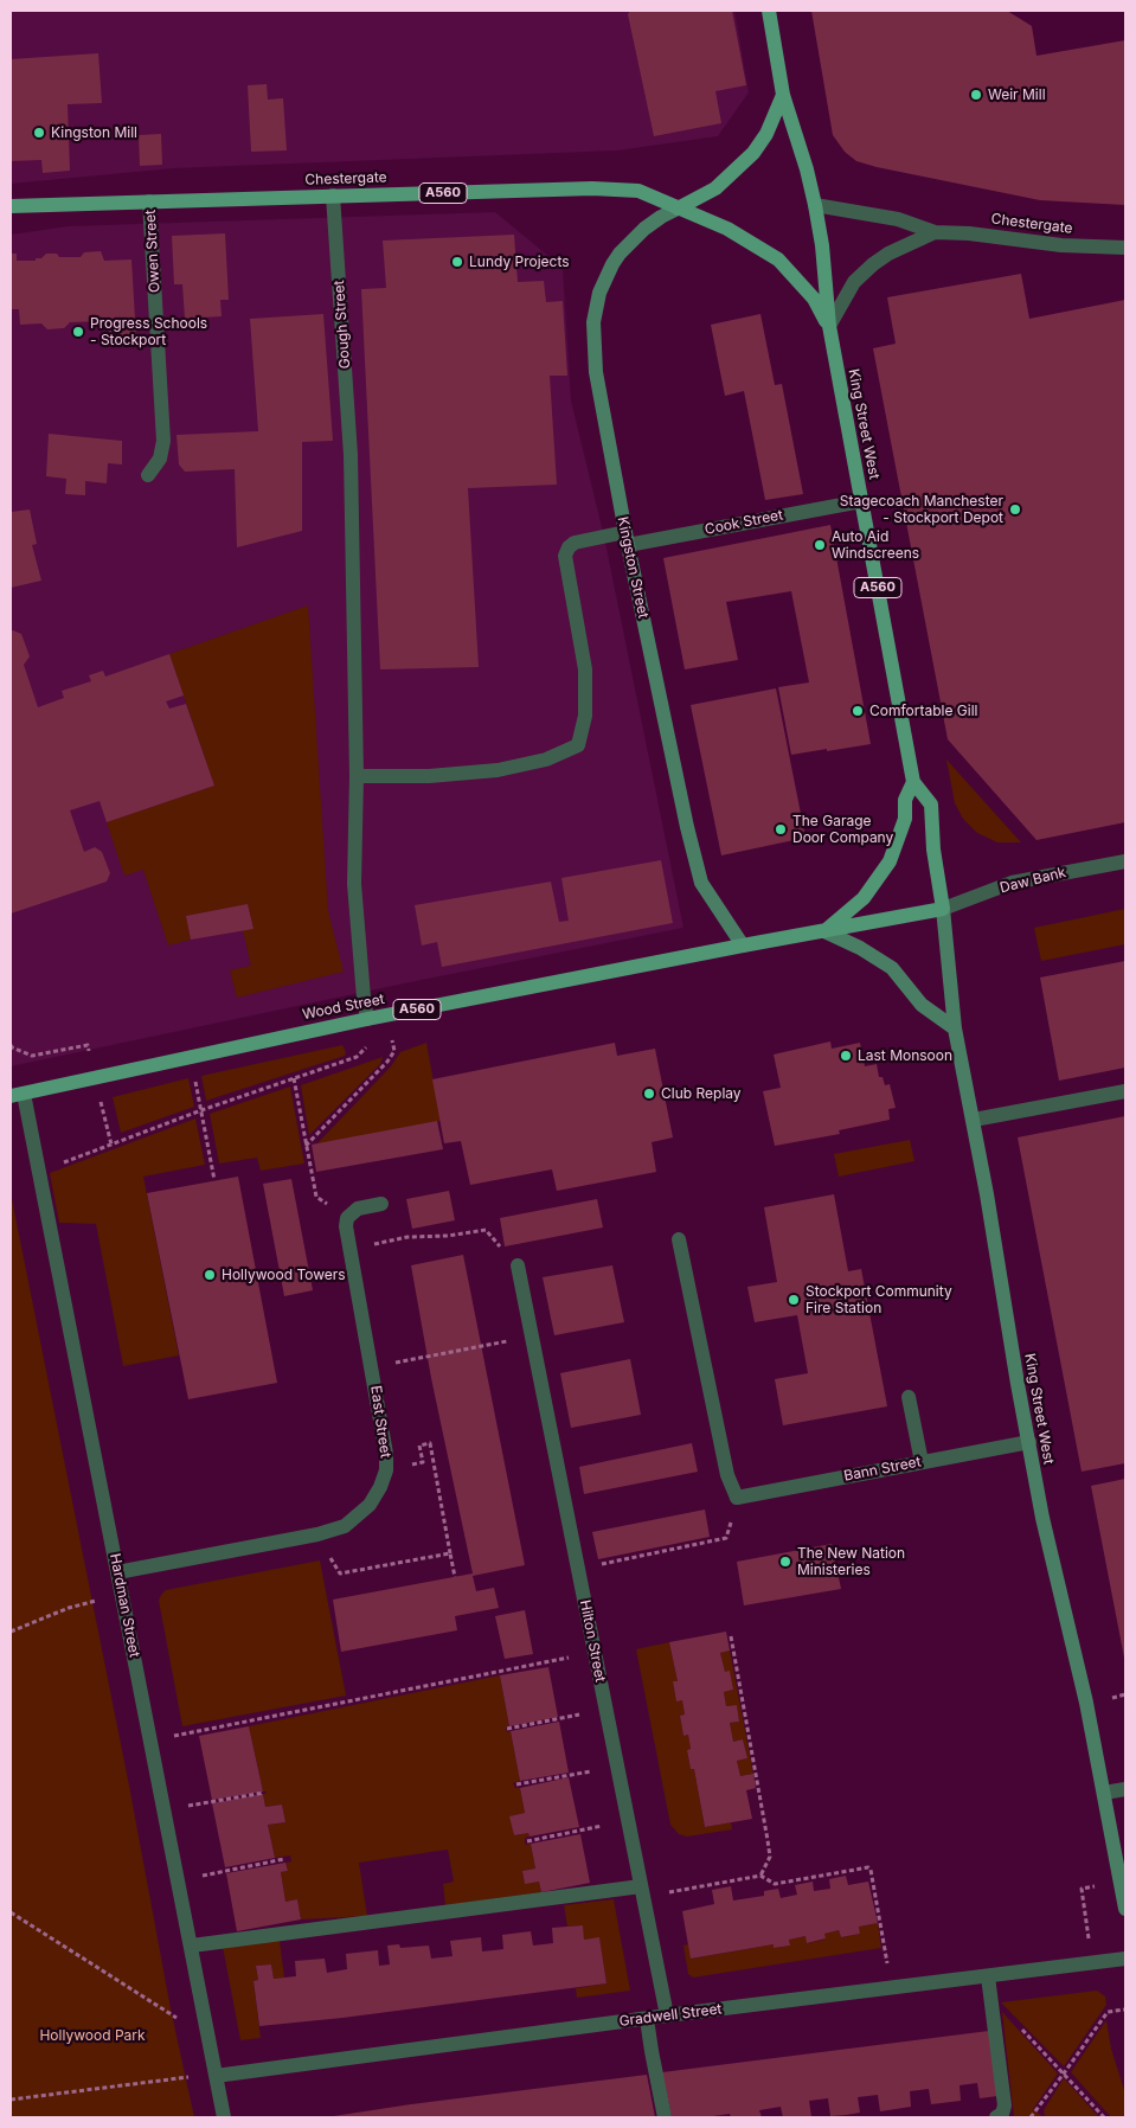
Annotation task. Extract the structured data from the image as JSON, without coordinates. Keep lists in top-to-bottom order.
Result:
{
  "streets": {
    "main road": [
      "Chestergate",
      "A560",
      "King Street West",
      "Kingston Street",
      "Wood Street"
    ],
    "street": [
      "Owen Street",
      "Gough Street",
      "Cook Street",
      "Daw Bank",
      "East Street",
      "Bann Street",
      "Hardman Street",
      "Hilton Street",
      "Gradwell Street"
    ]
  },
  "crossings": [
    ["Chestergate", "Owen Street"],
    ["Chestergate", "Gough Street"],
    ["Chestergate", "King Street West"],
    ["Chestergate", "Kingston Street"],
    ["A560", "King Street West"],
    ["A560", "Daw Bank"],
    ["A560", "Wood Street"],
    ["Gough Street", "Cook Street"],
    ["Gough Street", "Wood Street"],
    ["King Street West", "Cook Street"],
    ["King Street West", "Daw Bank"],
    ["King Street West", "Bann Street"],
    ["Cook Street", "Kingston Street"],
    ["Kingston Street", "Wood Street"],
    ["Wood Street", "Hardman Street"],
    ["East Street", "Hardman Street"],
    ["Hardman Street", "Gradwell Street"],
    ["Hilton Street", "Gradwell Street"]
  ],
  "parks": ["Hollywood Park"],
  "places": [
    "Weir Mill",
    "Kingston Mill",
    "Lundy Projects",
    "Progress Schools - Stockport",
    "Stagecoach Manchester - Stockport Depot",
    "Auto Aid Windscreens",
    "Comfortable Gill",
    "The Garage Door Company",
    "Last Monsoon",
    "Club Replay",
    "Hollywood Towers",
    "Stockport Community Fire Station",
    "The New Nation Ministeries"
  ]
}
